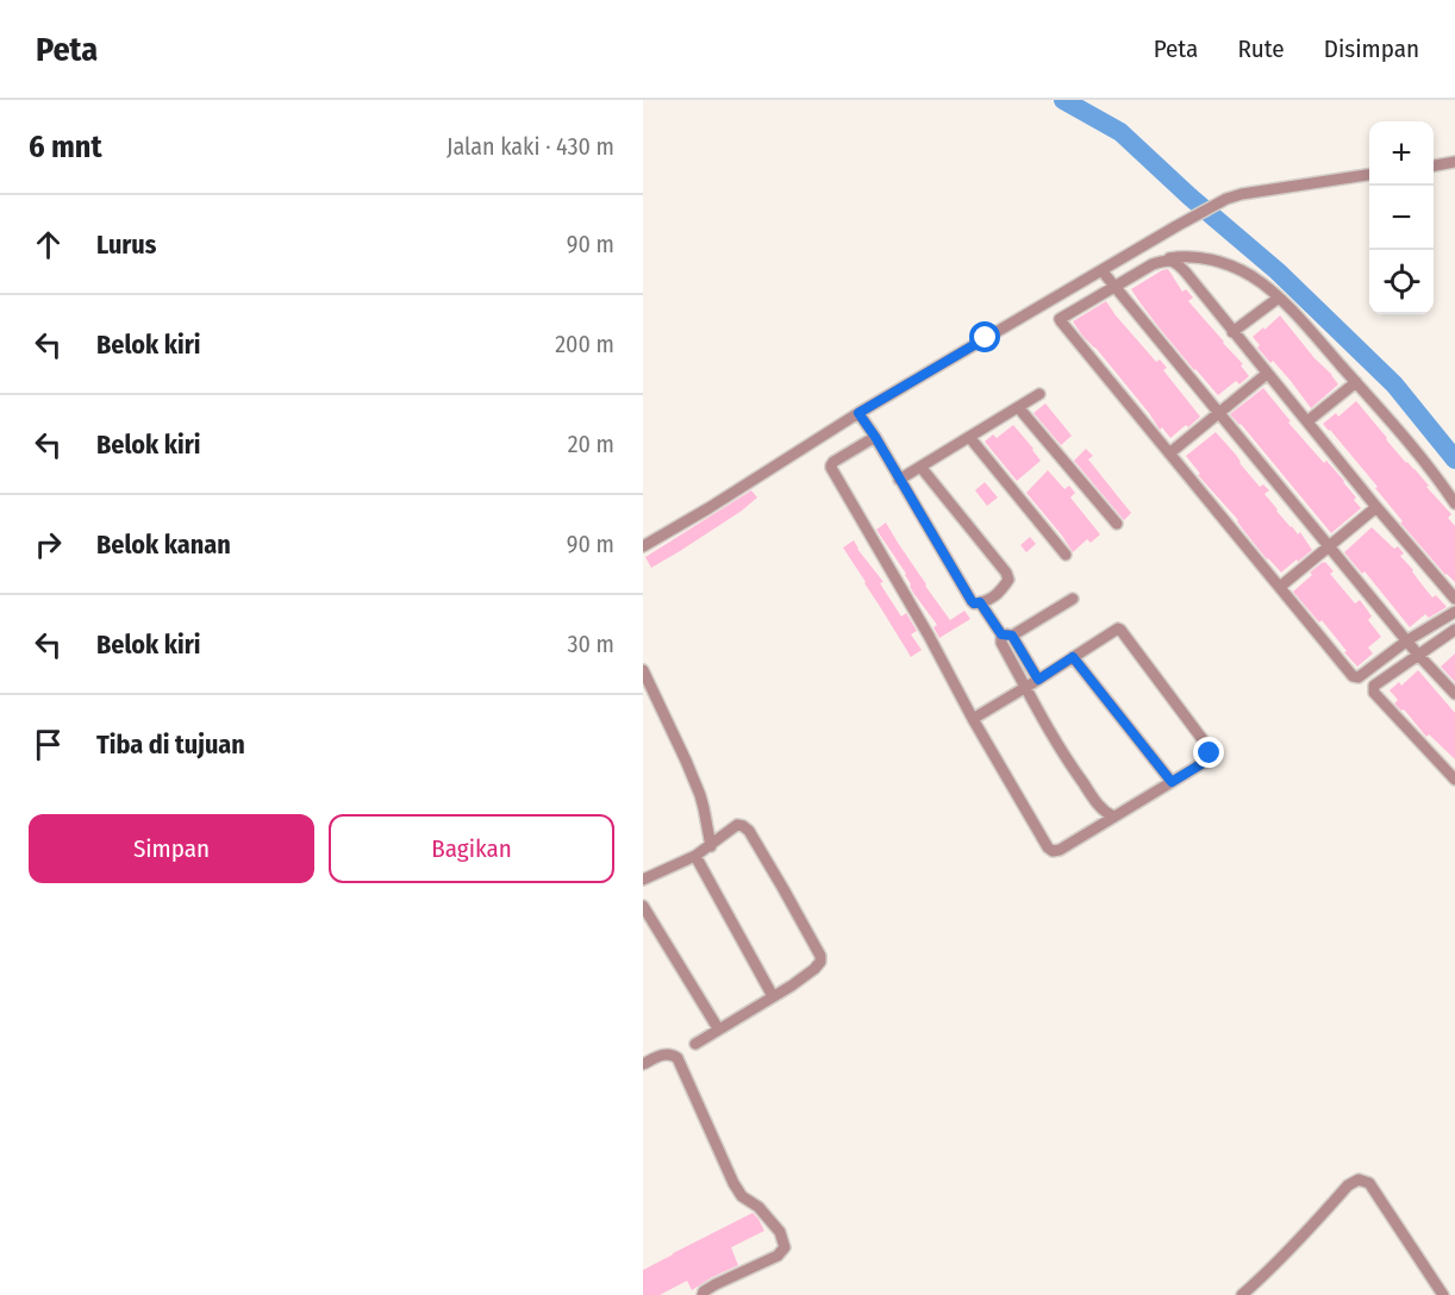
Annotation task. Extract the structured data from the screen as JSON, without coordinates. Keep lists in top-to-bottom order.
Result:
{
  "page": {
    "header": "Peta",
    "nav": ["Peta", "Rute", "Disimpan"],
    "heading": ["6 mnt", "Jalan kaki · 430 m"],
    "map_buttons": ["+", "−"],
    "list": [
      ["Lurus", "90 m"],
      ["Belok kiri", "200 m"],
      ["Belok kiri", "20 m"],
      ["Belok kanan", "90 m"],
      ["Belok kiri", "30 m"],
      "Tiba di tujuan"
    ],
    "buttons": ["Simpan", "Bagikan"]
  }
}
